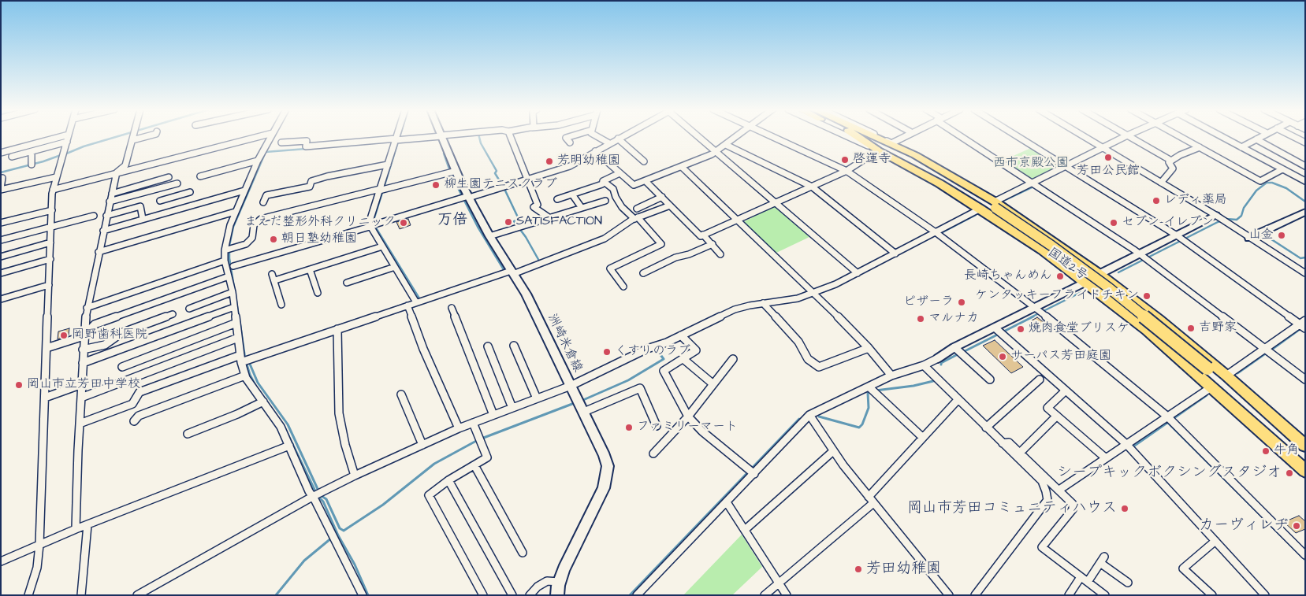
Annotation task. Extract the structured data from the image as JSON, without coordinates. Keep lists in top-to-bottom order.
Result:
{
  "streets": {
    "highway": ["国道2号"],
    "main road": ["洲崎米倉線"]
  },
  "districts": ["万倍"],
  "parks": ["西市京殿公園"],
  "places": [
    "芳田公民館",
    "啓運寺",
    "芳明幼稚園",
    "柳生園テニスクラブ",
    "レディ薬局",
    "SATISFACTION",
    "まえだ整形外科クリニック",
    "セブン-イレブン",
    "山金",
    "朝日塾幼稚園",
    "長崎ちゃんめん",
    "ケンタッキーフライドチキン",
    "ピザーラ",
    "マルナカ",
    "吉野家",
    "焼肉食堂ブリスケ",
    "岡野歯科医院",
    "くすりのラブ",
    "サーパス芳田庭園",
    "岡山市立芳田中学校",
    "ファミリーマート",
    "牛角",
    "シープキックボクシングスタジオ",
    "岡山市芳田コミュニティハウス",
    "カーヴィレヂ",
    "芳田幼稚園"
  ]
}
